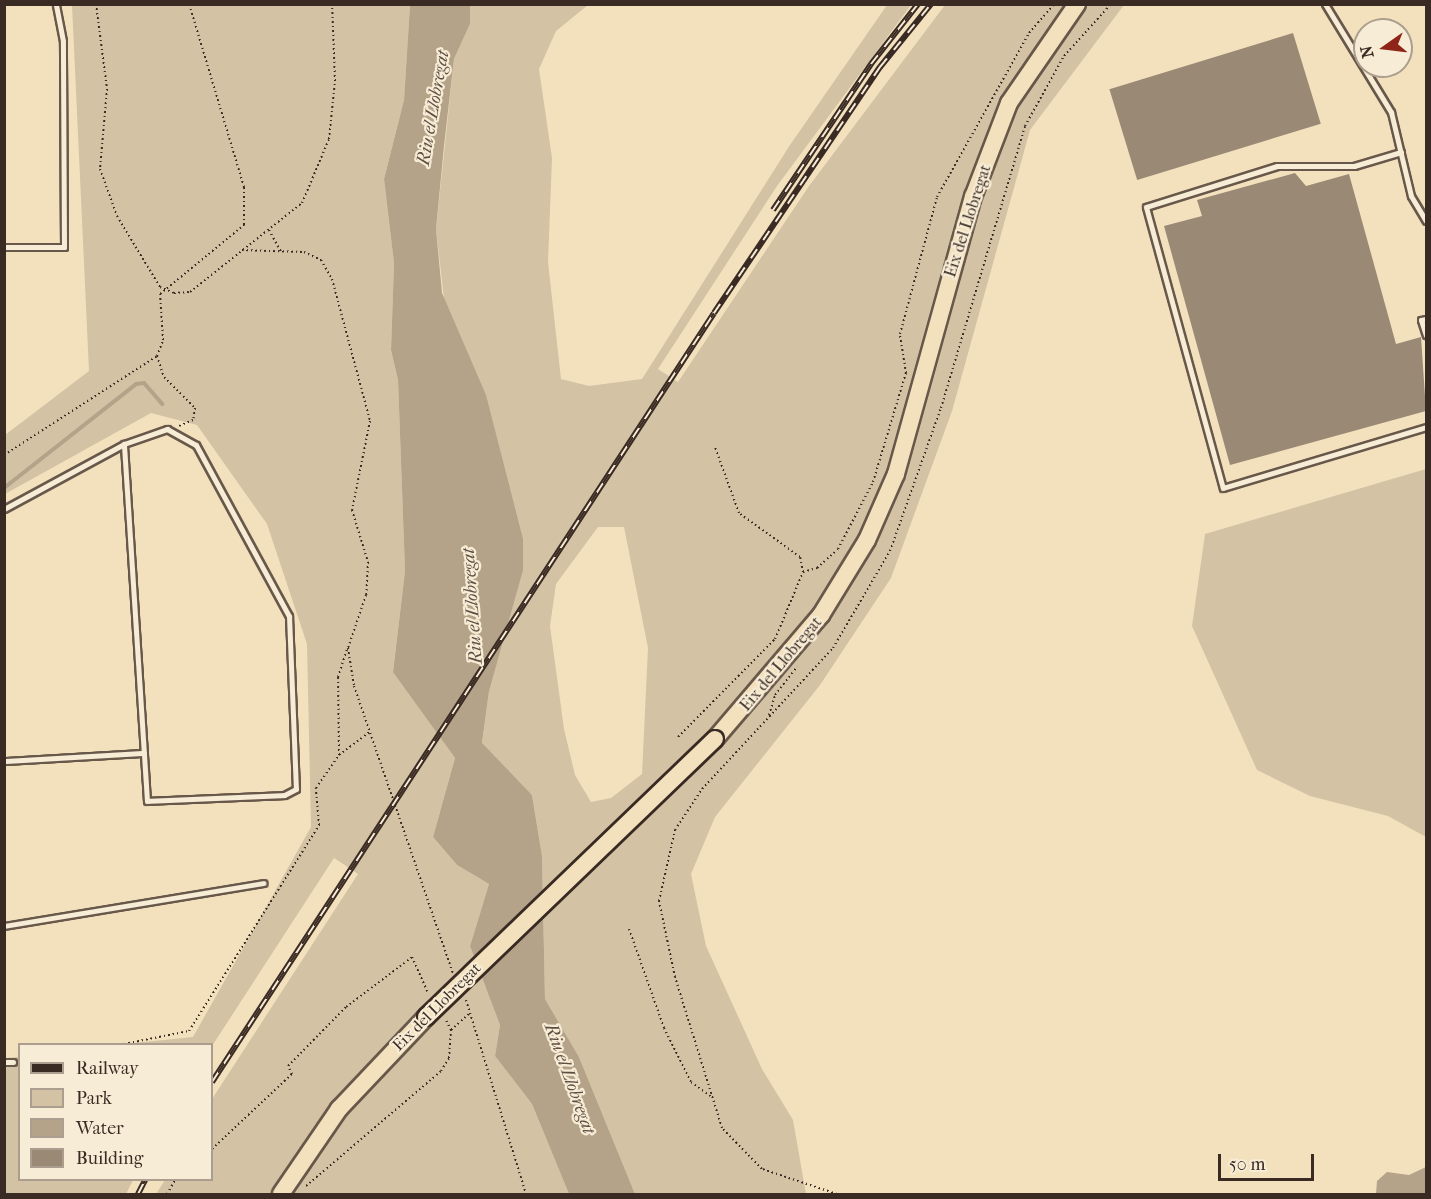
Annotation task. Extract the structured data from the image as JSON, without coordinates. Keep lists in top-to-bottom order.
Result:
{
  "streets": {
    "highway": ["Eix del Llobregat"]
  },
  "water": ["Riu el Llobregat"],
  "legend": [
    "Railway",
    "Park",
    "Water",
    "Building"
  ],
  "scale_bar": "50 m",
  "north": "left"
}
